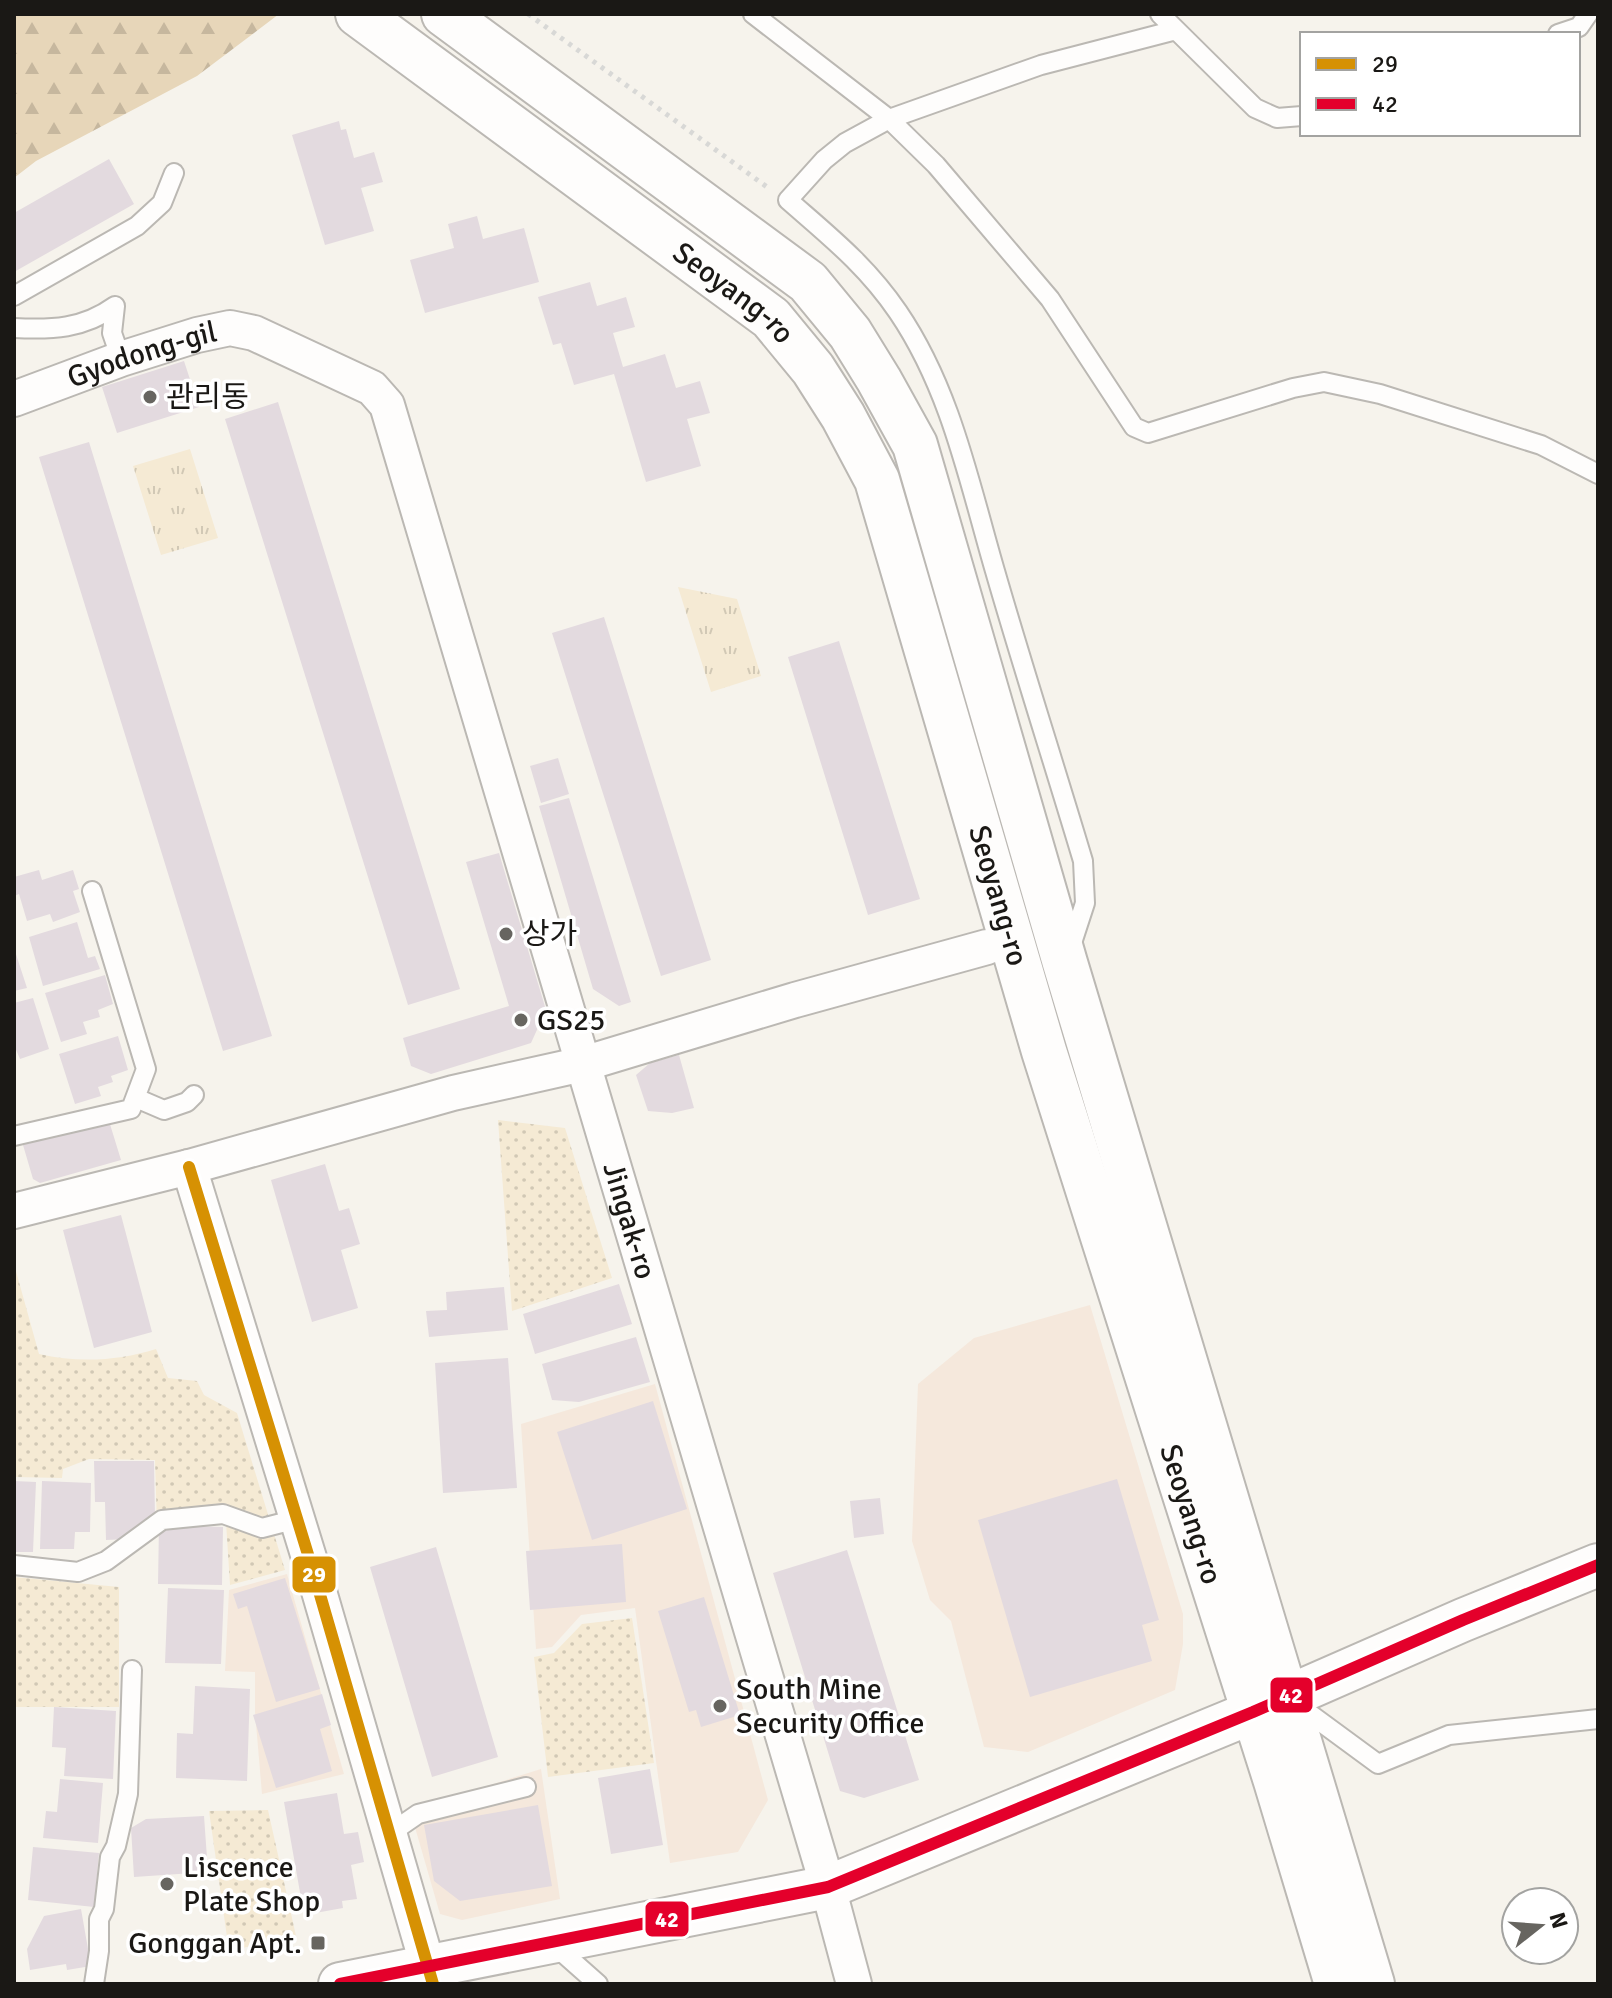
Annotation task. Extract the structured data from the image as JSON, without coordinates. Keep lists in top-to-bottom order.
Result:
{
  "streets": {
    "main road": ["Seoyang-ro"],
    "street": ["Gyodong-gil", "Jingak-ro"]
  },
  "crossings": [
    ["Gyodong-gil", "Jingak-ro"]
  ],
  "places": {
    "other": [
      "관리동",
      "상가",
      "GS25",
      "South Mine Security Office",
      "Liscence Plate Shop"
    ],
    "transit": ["Gonggan Apt."]
  },
  "lines": ["transit line 29", "transit line 42"],
  "legend": ["29", "42"],
  "north": "right"
}
